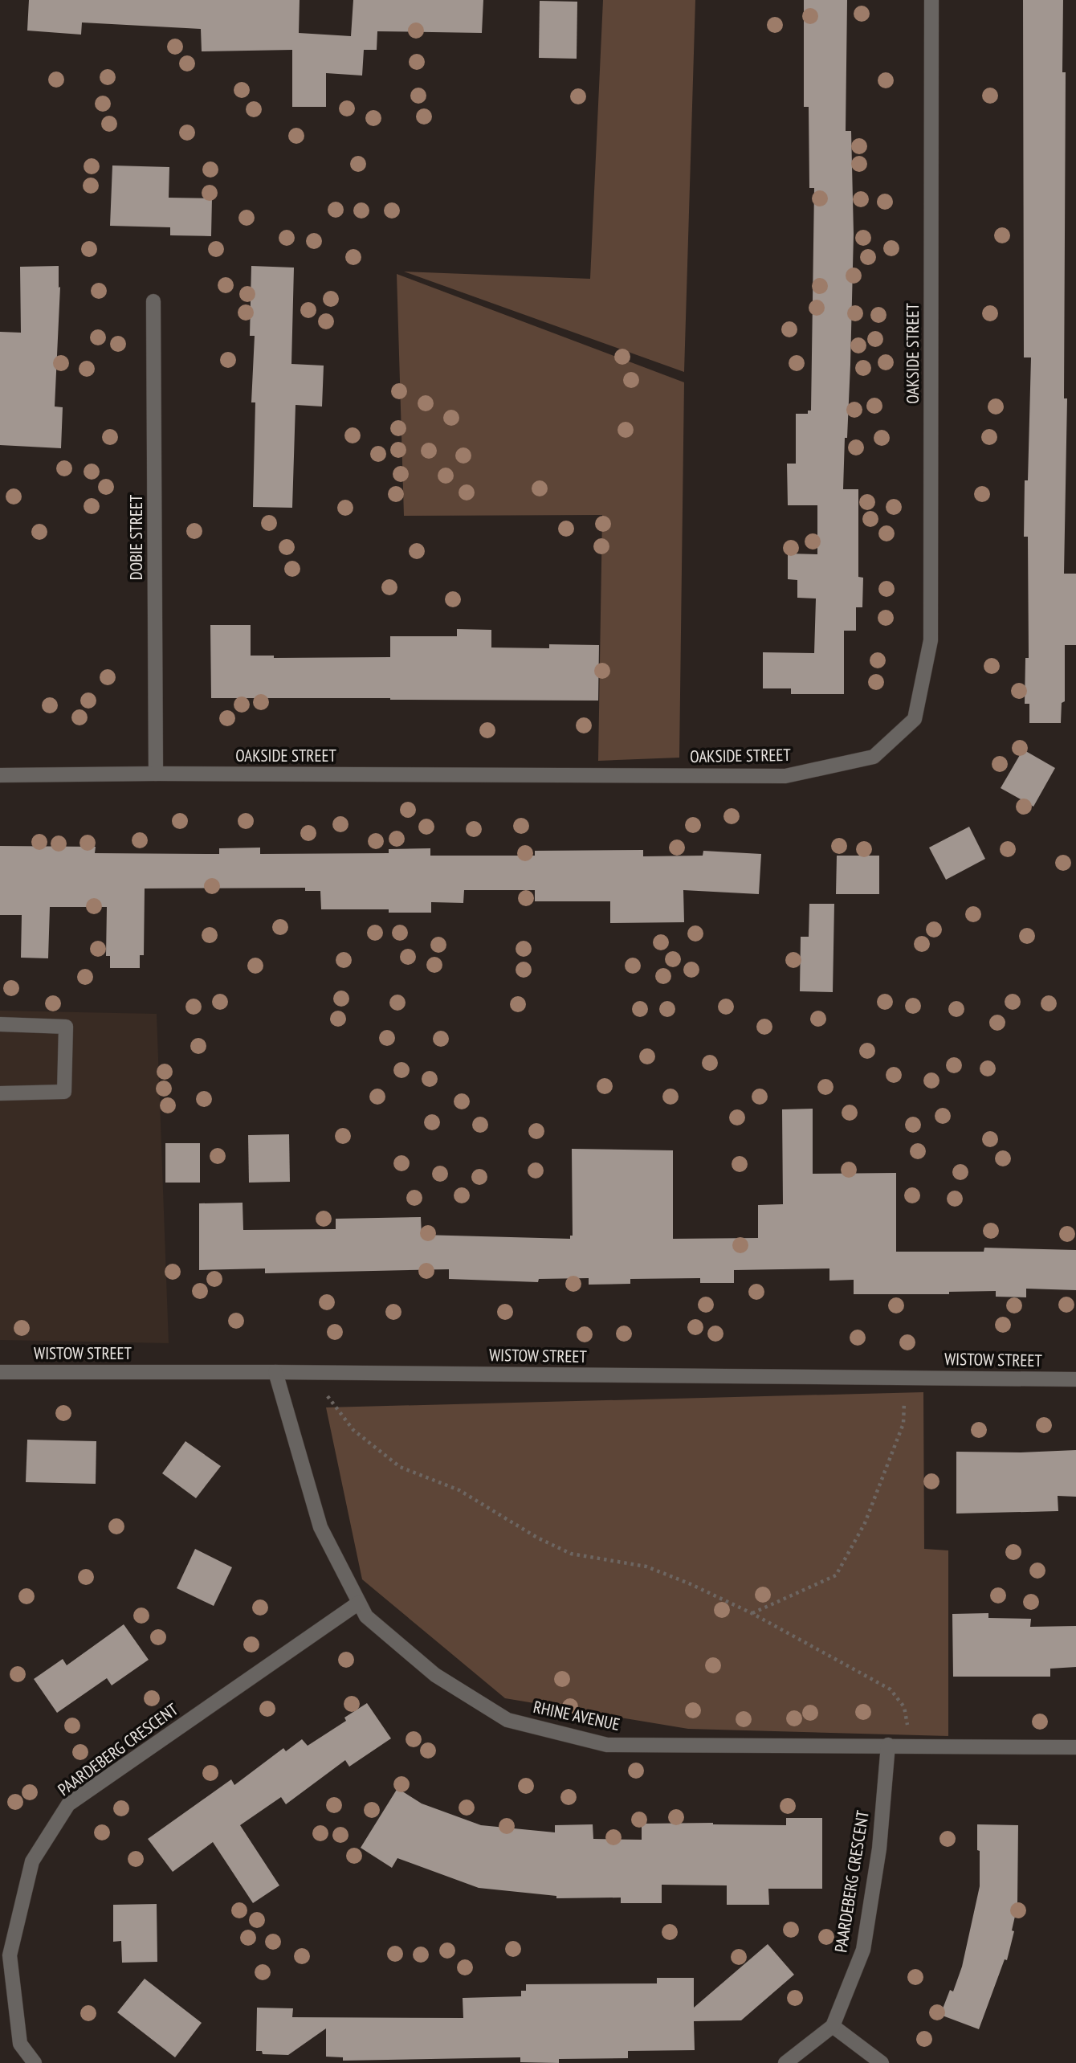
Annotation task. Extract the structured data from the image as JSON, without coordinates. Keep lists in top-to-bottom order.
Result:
{
  "streets": {
    "street": [
      "OAKSIDE STREET",
      "DOBIE STREET",
      "WISTOW STREET",
      "RHINE AVENUE",
      "PAARDEBERG CRESCENT"
    ]
  },
  "crossings": [
    ["OAKSIDE STREET", "DOBIE STREET"],
    ["WISTOW STREET", "RHINE AVENUE"],
    ["RHINE AVENUE", "PAARDEBERG CRESCENT"]
  ]
}
